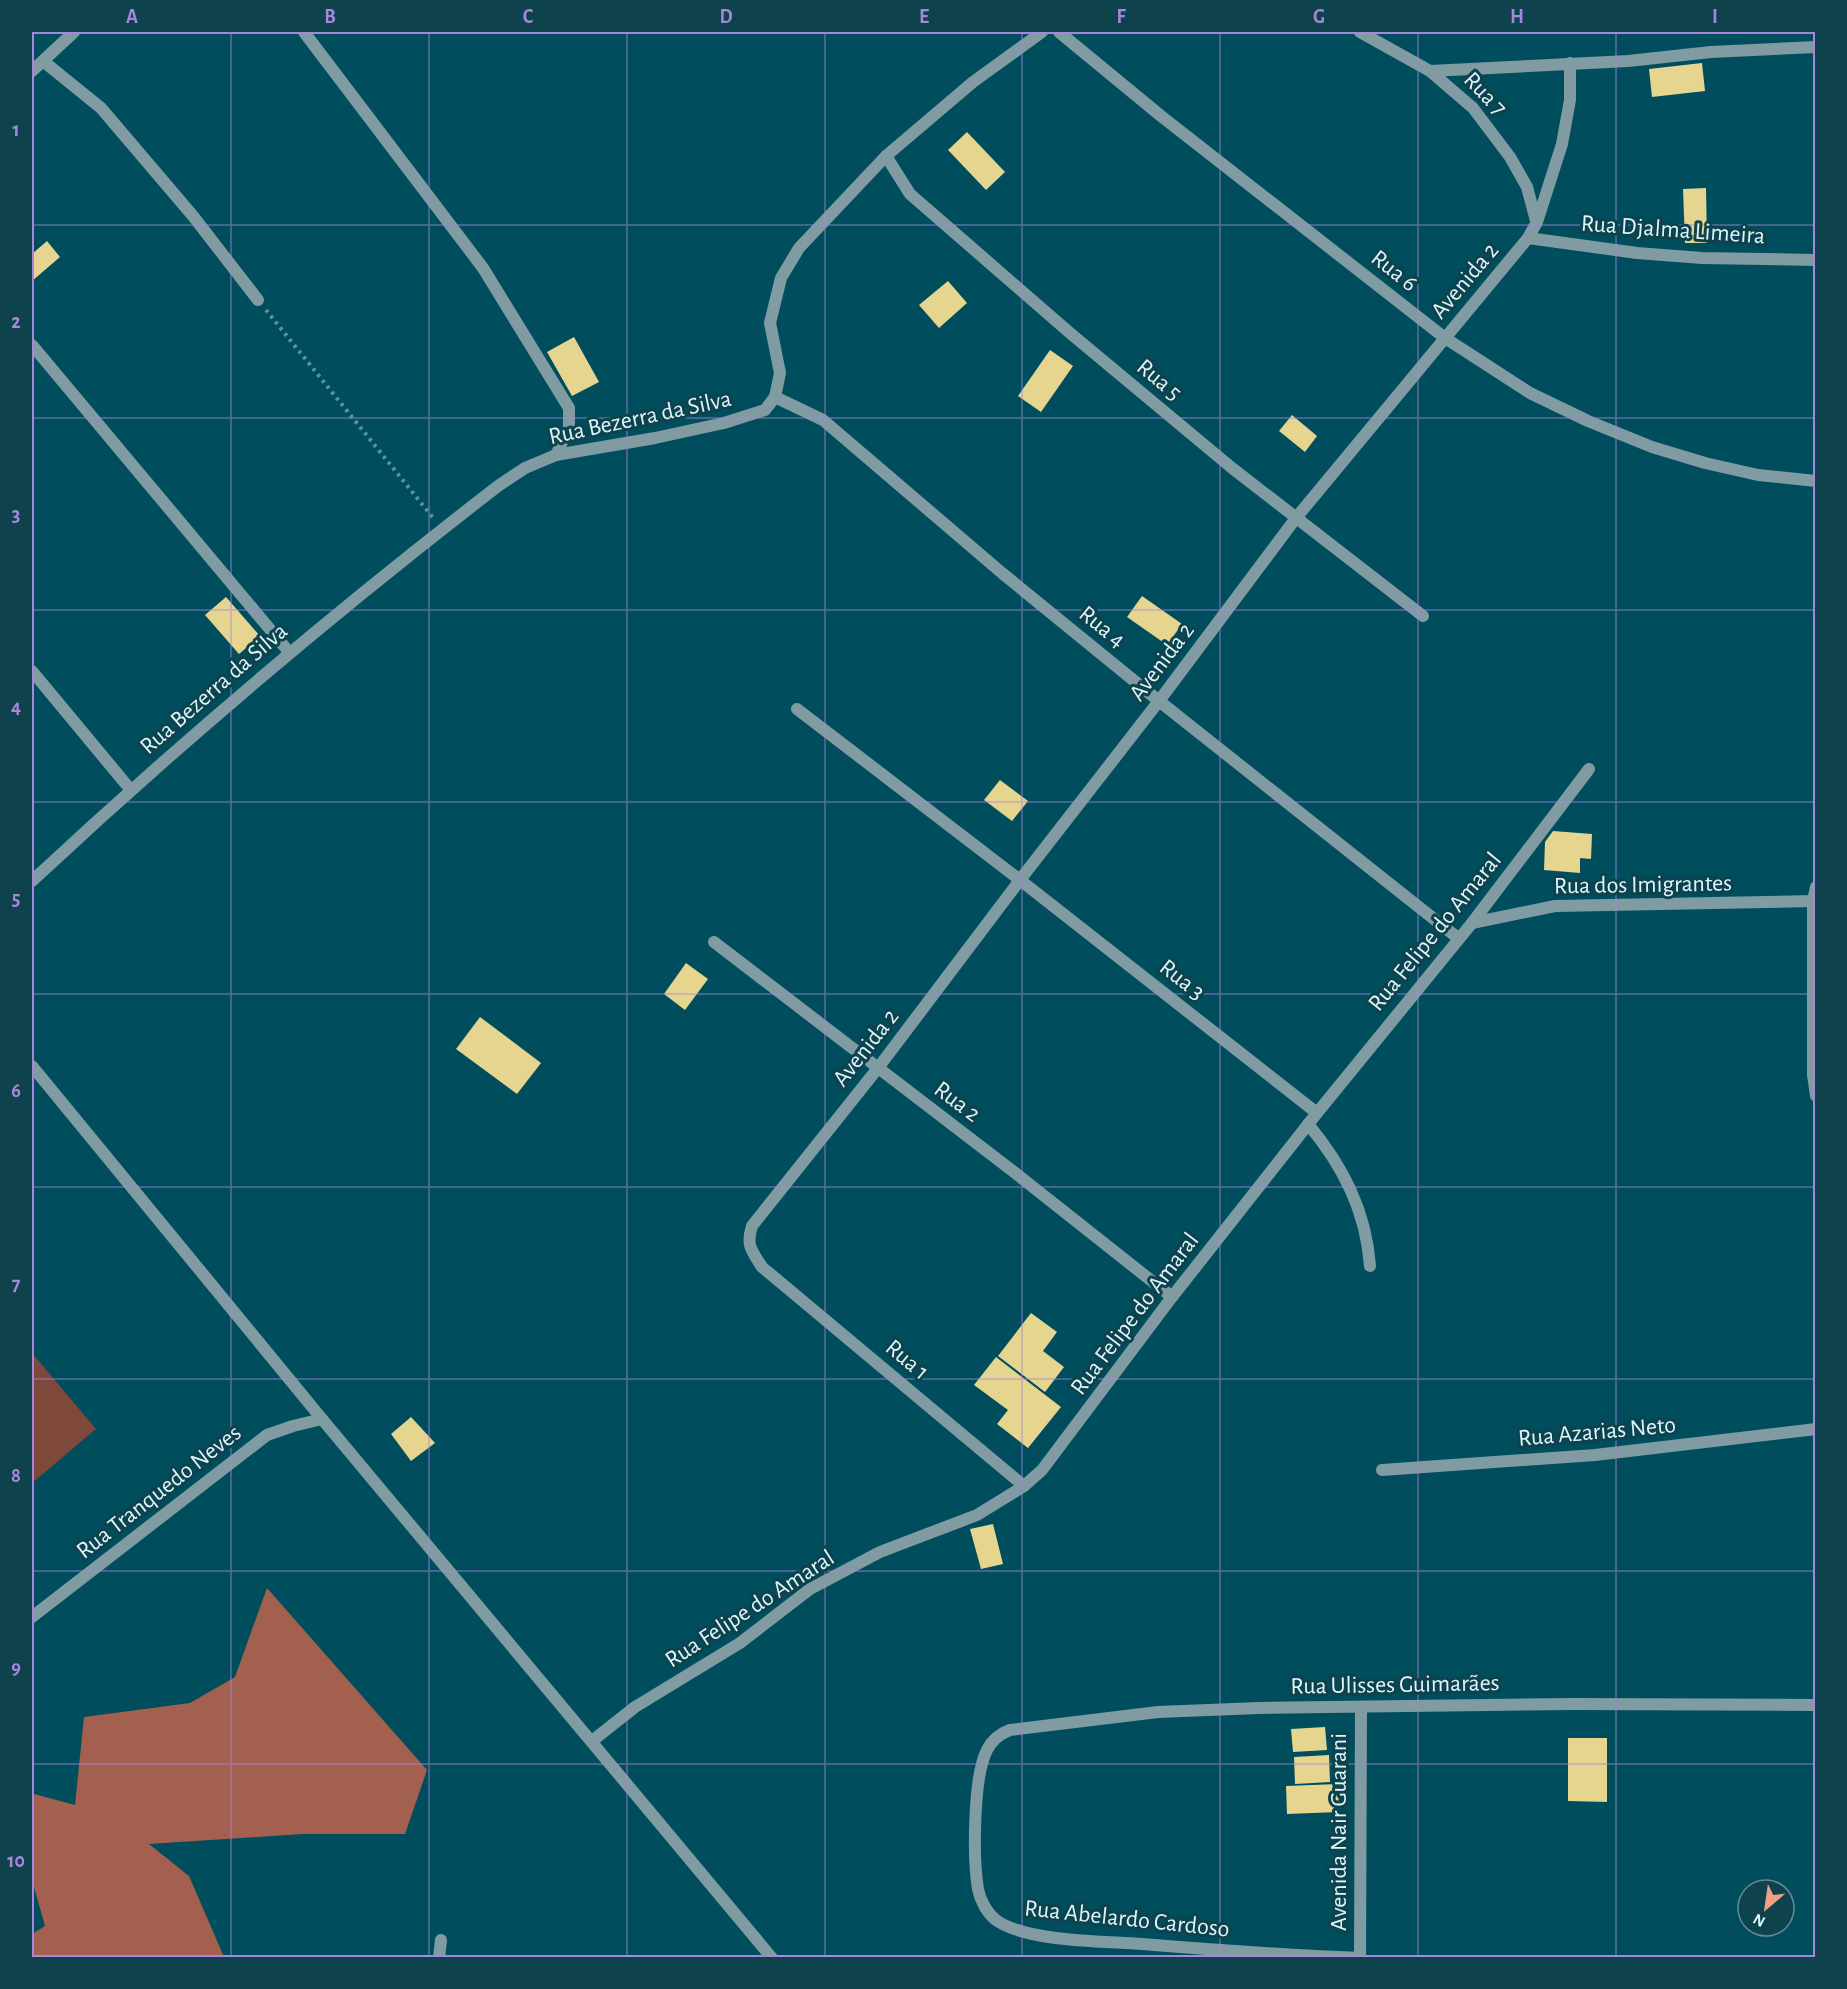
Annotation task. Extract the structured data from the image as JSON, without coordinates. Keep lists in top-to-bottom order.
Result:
{
  "streets": {
    "street": [
      "Rua 7",
      "Rua Djalma Limeira",
      "Rua 6",
      "Avenida 2",
      "Rua 5",
      "Rua Bezerra da Silva",
      "Rua 4",
      "Rua dos Imigrantes",
      "Rua Felipe do Amaral",
      "Rua 3",
      "Rua 2",
      "Rua 1",
      "Rua Azarias Neto",
      "Rua Tranquedo Neves",
      "Rua Ulisses Guimarães",
      "Avenida Nair Guarani",
      "Rua Abelardo Cardoso"
    ]
  },
  "crossings": [
    ["Rua 7", "Avenida 2"],
    ["Rua Djalma Limeira", "Avenida 2"],
    ["Rua 6", "Avenida 2"],
    ["Avenida 2", "Rua 5"],
    ["Avenida 2", "Rua 4"],
    ["Avenida 2", "Rua 3"],
    ["Avenida 2", "Rua 2"],
    ["Avenida 2", "Rua 1"],
    ["Rua 5", "Rua Bezerra da Silva"],
    ["Rua Bezerra da Silva", "Rua 4"],
    ["Rua 4", "Rua Felipe do Amaral"],
    ["Rua dos Imigrantes", "Rua Felipe do Amaral"],
    ["Rua Felipe do Amaral", "Rua 3"],
    ["Rua Felipe do Amaral", "Rua 2"],
    ["Rua Felipe do Amaral", "Rua 1"],
    ["Rua Ulisses Guimarães", "Avenida Nair Guarani"],
    ["Rua Ulisses Guimarães", "Rua Abelardo Cardoso"],
    ["Avenida Nair Guarani", "Rua Abelardo Cardoso"]
  ],
  "north": "bottom left",
  "grid": {
    "columns": [
      "A",
      "B",
      "C",
      "D",
      "E",
      "F",
      "G",
      "H",
      "I"
    ],
    "rows": [
      "1",
      "2",
      "3",
      "4",
      "5",
      "6",
      "7",
      "8",
      "9",
      "10"
    ]
  }
}
